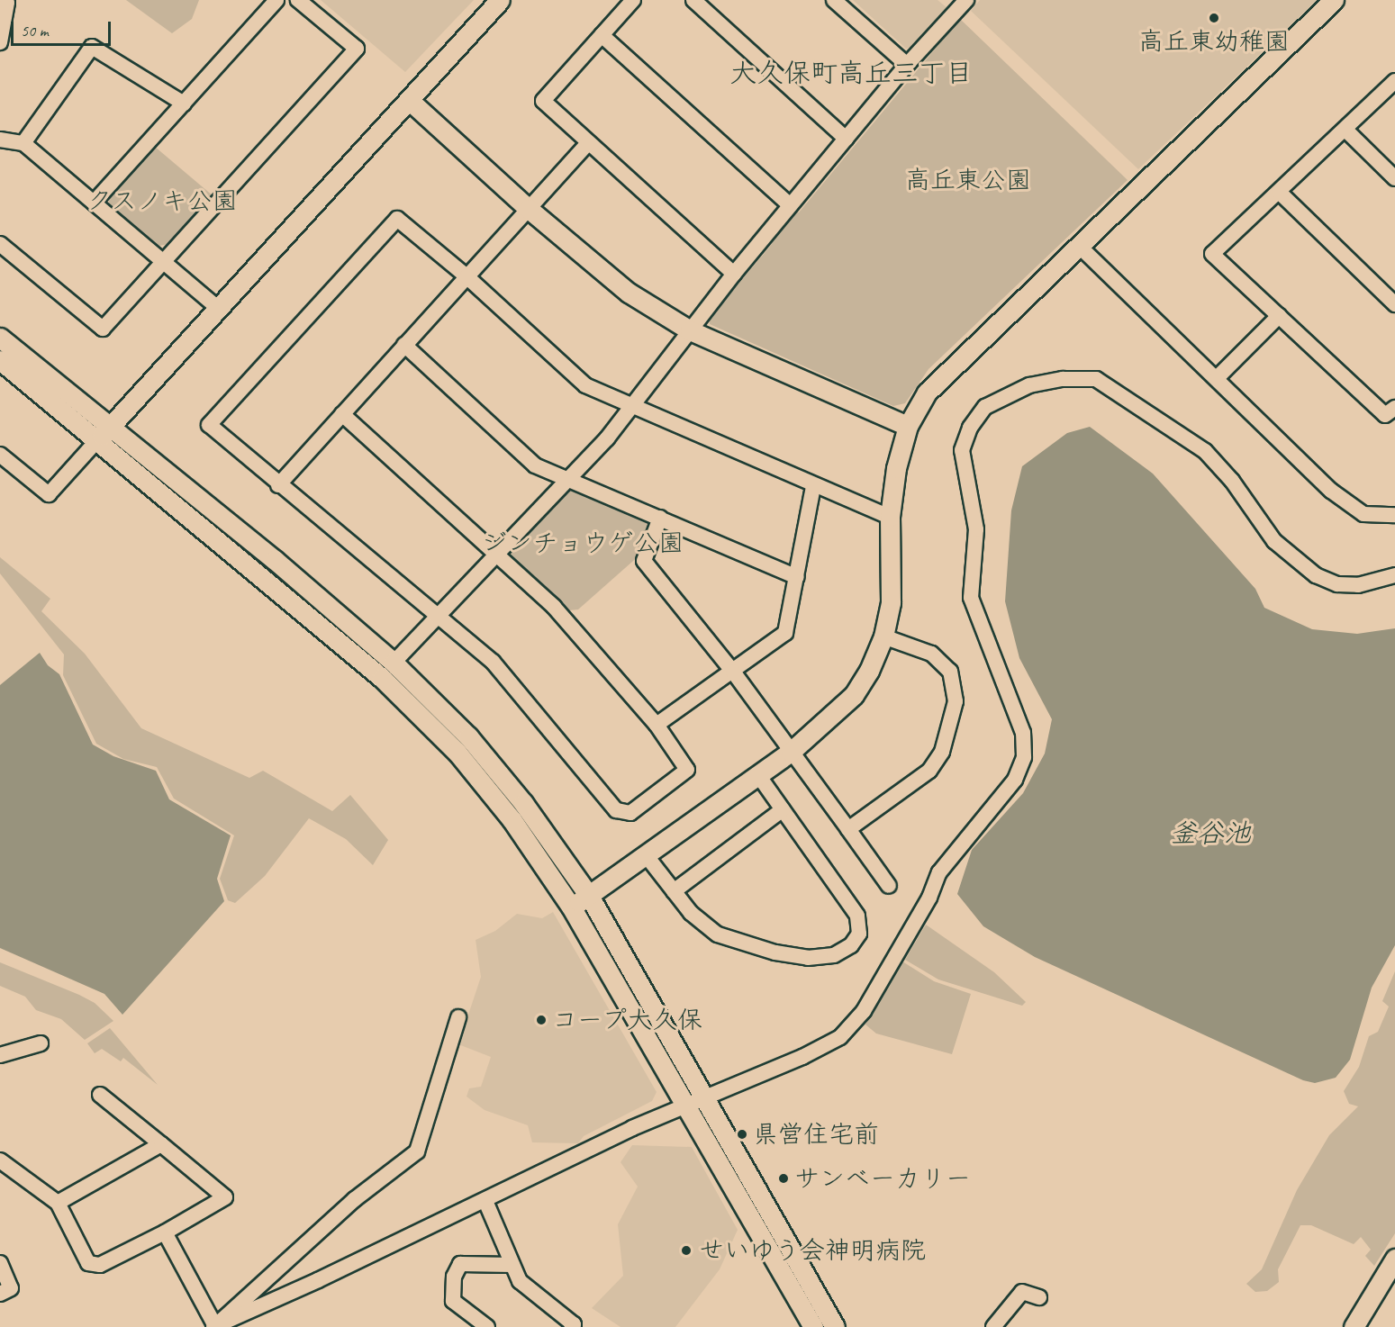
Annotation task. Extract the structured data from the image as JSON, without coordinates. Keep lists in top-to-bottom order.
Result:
{
  "districts": ["大久保町高丘三丁目"],
  "water": ["釜谷池"],
  "parks": ["高丘東公園", "クスノキ公園", "ジンチョウゲ公園"],
  "places": [
    "高丘東幼稚園",
    "コープ大久保",
    "県営住宅前",
    "サンベーカリー",
    "せいゆう会神明病院"
  ],
  "scale_bar": "50 m"
}
